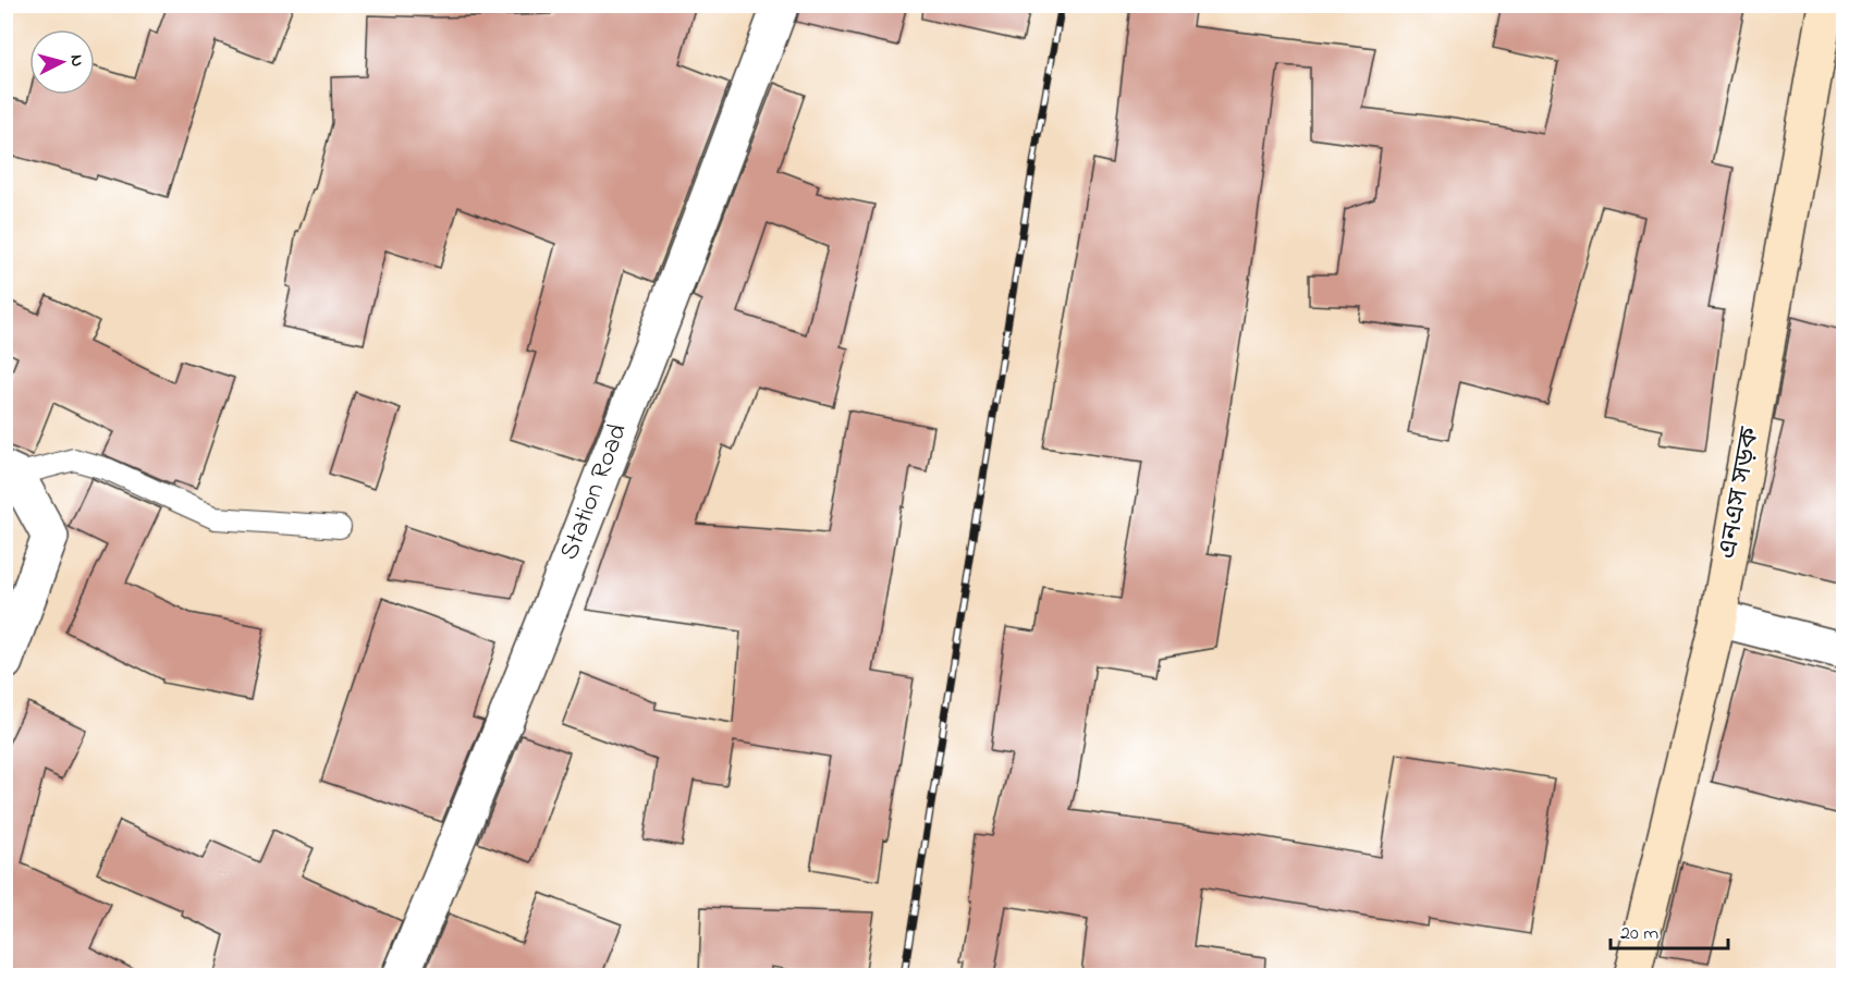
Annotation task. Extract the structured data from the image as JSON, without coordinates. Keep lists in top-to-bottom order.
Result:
{
  "streets": {
    "main road": ["এনএস সড়ক"],
    "street": ["Station Road"]
  },
  "scale_bar": "20 m",
  "north": "right"
}
